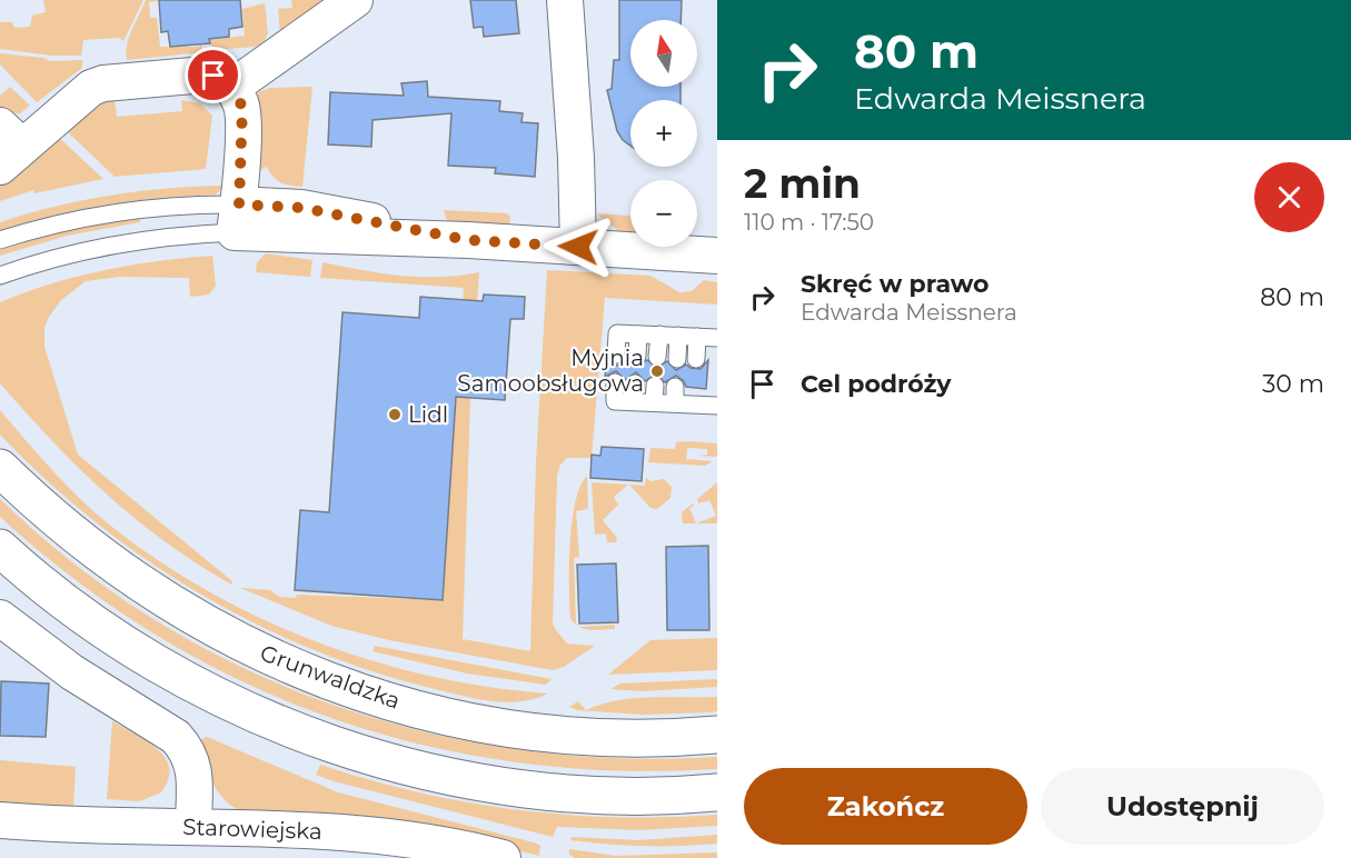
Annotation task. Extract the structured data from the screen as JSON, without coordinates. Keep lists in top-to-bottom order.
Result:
{
  "streets": {
    "main road": ["Grunwaldzka"],
    "street": ["Starowiejska"]
  },
  "places": ["Myjnia Samoobsługowa", "Lidl"],
  "north": "top",
  "page": {
    "turn": ["80 m", "Edwarda Meissnera"],
    "map_buttons": ["+", "−"],
    "heading": ["2 min", "110 m · 17:50"],
    "list": [
      {
        "name": "Skręć w prawo",
        "note": "Edwarda Meissnera",
        "value": "80 m"
      },
      {
        "name": "Cel podróży",
        "value": "30 m"
      }
    ],
    "buttons": ["Zakończ", "Udostępnij"]
  }
}
